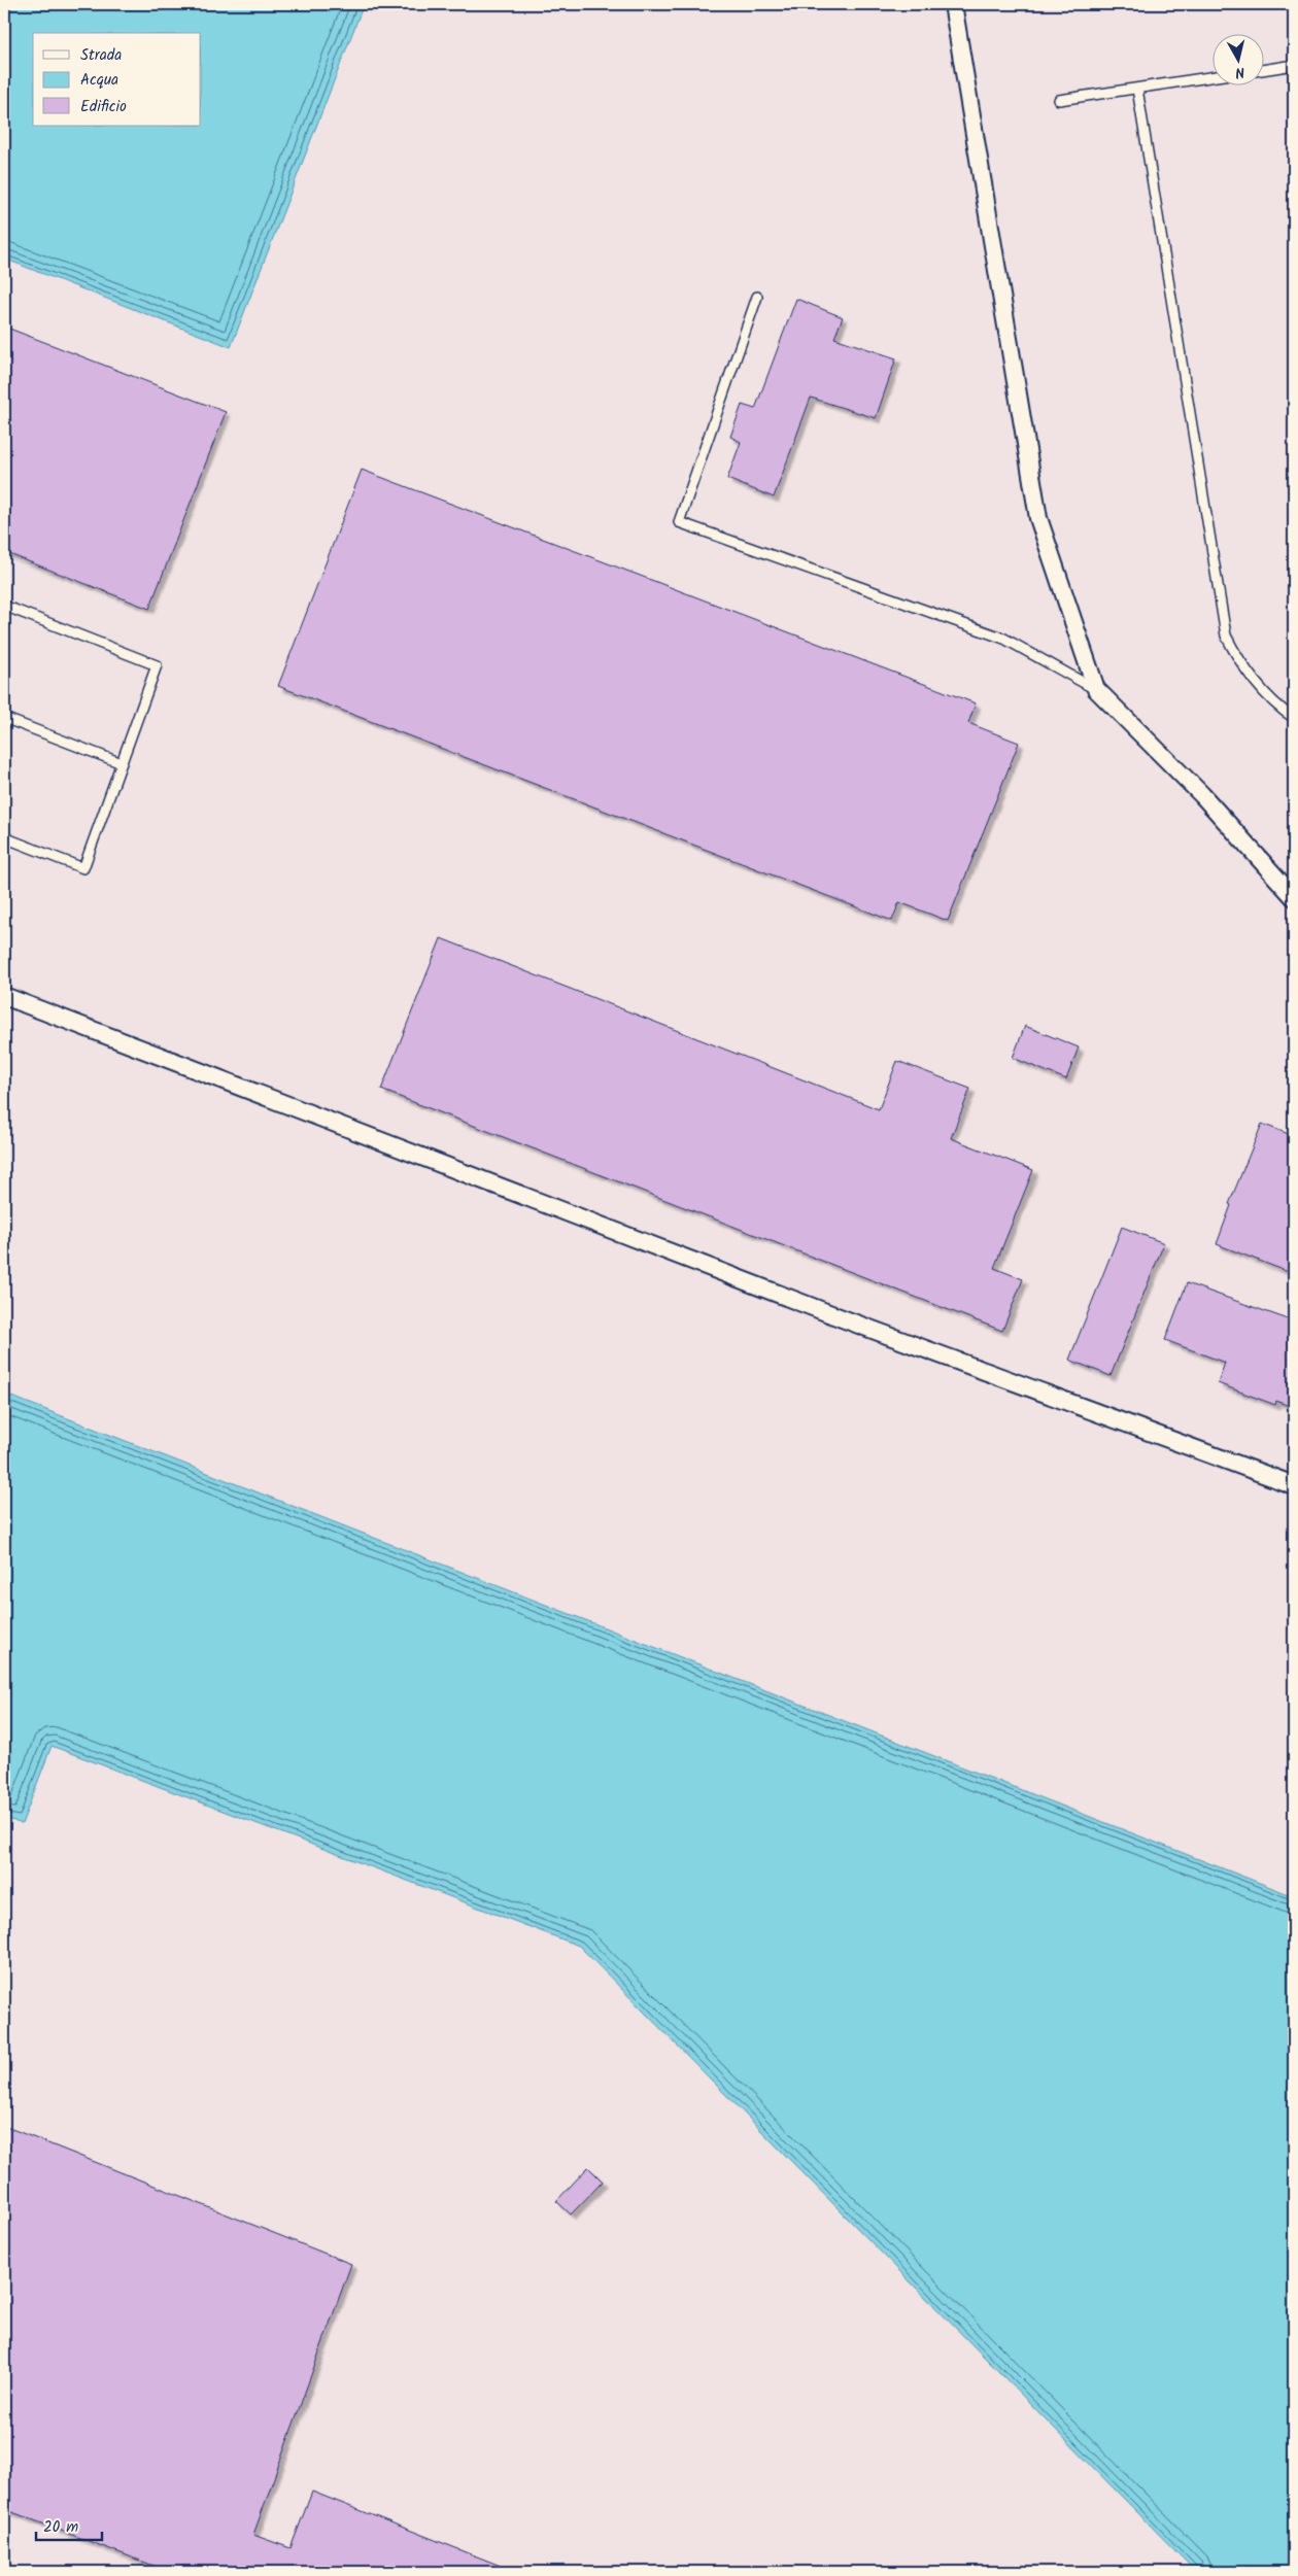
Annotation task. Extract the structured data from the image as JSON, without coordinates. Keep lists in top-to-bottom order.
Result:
{
  "legend": ["Strada", "Acqua", "Edificio"],
  "scale_bar": "20 m",
  "north": "bottom"
}
